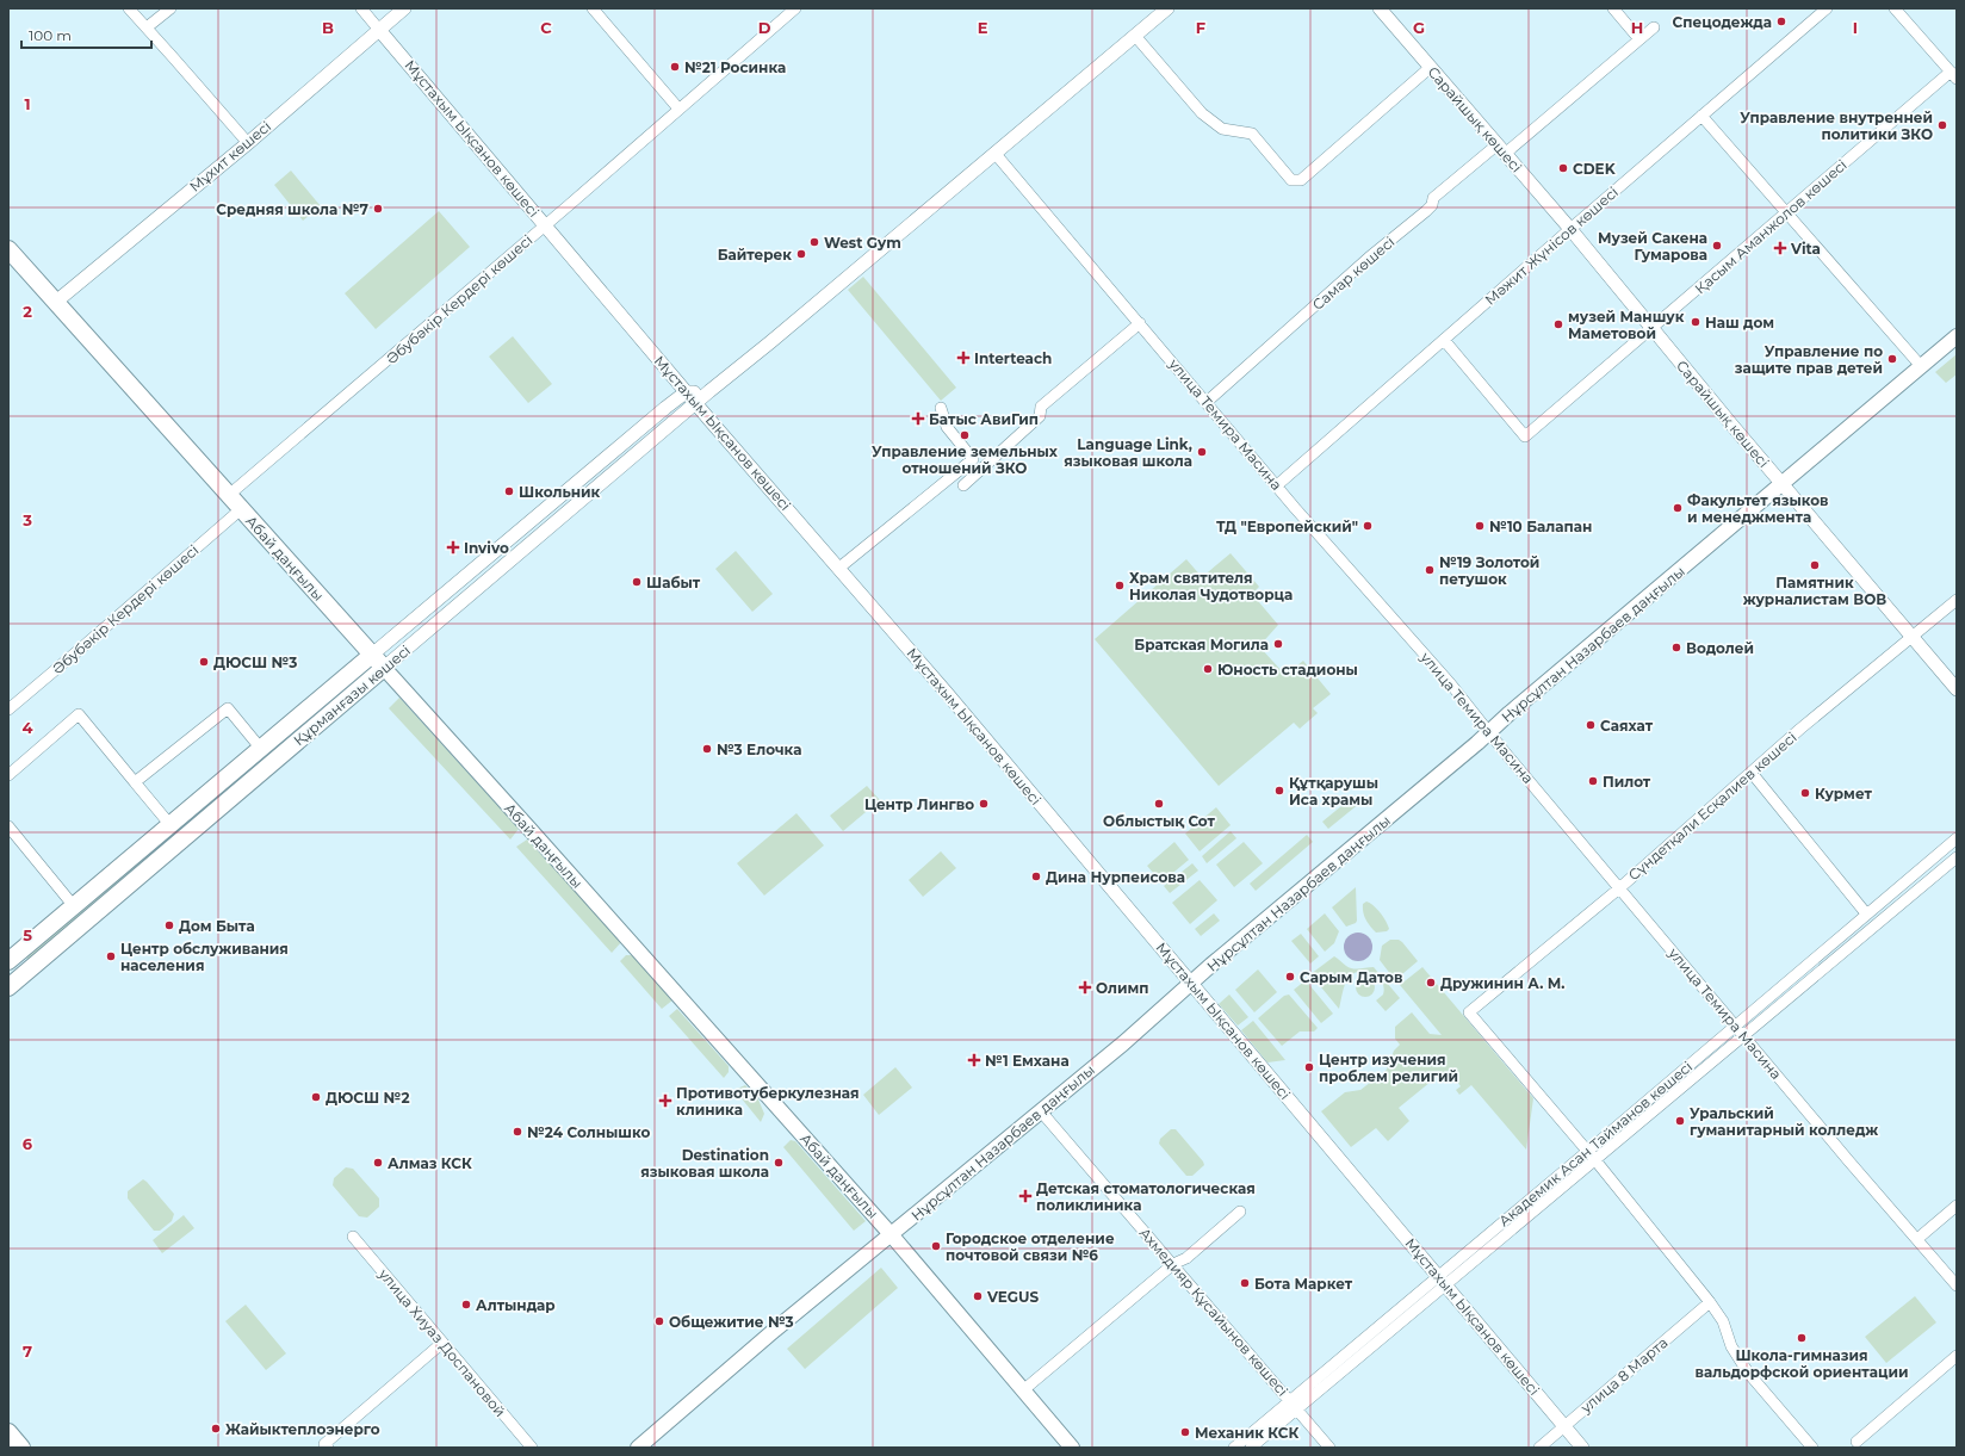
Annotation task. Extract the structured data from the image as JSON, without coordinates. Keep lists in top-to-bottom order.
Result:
{
  "streets": {
    "main road": ["Абай даңғылы", "Нұрсұлтан Назарбаев даңғылы", "Құрманғазы көшесі"],
    "street": [
      "Сарайшық көшесі",
      "Мұстахым Ықсанов көшесі",
      "Мұхит көшесі",
      "Қасым Аманжолов көшесі",
      "Мәжит Жүнісов көшесі",
      "Самар көшесі",
      "Әбубәкір Кердері көшесі",
      "улица Темира Масина",
      "Сүндетқали Есқалиев көшесі",
      "Академик Асан Тайманов көшесі",
      "Ахмедияр Құсайынов көшесі",
      "улица Хиуаз Доспановой",
      "улица 8 Марта"
    ]
  },
  "crossings": [
    ["Сарайшық көшесі", "Қасым Аманжолов көшесі"],
    ["Сарайшық көшесі", "Мәжит Жүнісов көшесі"],
    ["Сарайшық көшесі", "Самар көшесі"],
    ["Сарайшық көшесі", "Нұрсұлтан Назарбаев даңғылы"],
    ["Сарайшық көшесі", "Сүндетқали Есқалиев көшесі"],
    ["Мұстахым Ықсанов көшесі", "Мұхит көшесі"],
    ["Мұстахым Ықсанов көшесі", "Әбубәкір Кердері көшесі"],
    ["Мұстахым Ықсанов көшесі", "Нұрсұлтан Назарбаев даңғылы"],
    ["Мұстахым Ықсанов көшесі", "Құрманғазы көшесі"],
    ["Мұстахым Ықсанов көшесі", "Академик Асан Тайманов көшесі"],
    ["Мұстахым Ықсанов көшесі", "улица 8 Марта"],
    ["Мұхит көшесі", "Абай даңғылы"],
    ["Қасым Аманжолов көшесі", "Мәжит Жүнісов көшесі"],
    ["Мәжит Жүнісов көшесі", "улица Темира Масина"],
    ["Самар көшесі", "улица Темира Масина"],
    ["Әбубәкір Кердері көшесі", "Абай даңғылы"],
    ["улица Темира Масина", "Нұрсұлтан Назарбаев даңғылы"],
    ["улица Темира Масина", "Құрманғазы көшесі"],
    ["улица Темира Масина", "Сүндетқали Есқалиев көшесі"],
    ["улица Темира Масина", "Академик Асан Тайманов көшесі"],
    ["Абай даңғылы", "Нұрсұлтан Назарбаев даңғылы"],
    ["Абай даңғылы", "Құрманғазы көшесі"],
    ["Нұрсұлтан Назарбаев даңғылы", "Ахмедияр Құсайынов көшесі"],
    ["Сүндетқали Есқалиев көшесі", "Академик Асан Тайманов көшесі"],
    ["Академик Асан Тайманов көшесі", "Ахмедияр Құсайынов көшесі"]
  ],
  "places": {
    "other": [
      "Спецодежда",
      "№21 Росинка",
      "Управление внутренней политики ЗКО",
      "CDEK",
      "Средняя школа №7",
      "West Gym",
      "Музей Сакена Гумарова",
      "Байтерек",
      "Наш дом",
      "музей Маншук Маметовой",
      "Управление по защите прав детей",
      "Управление земельных отношений ЗКО",
      "Language Link, языковая школа",
      "Школьник",
      "Факультет языков и менеджмента",
      "ТД \"Европейский\"",
      "№10 Балапан",
      "Памятник журналистам ВОВ",
      "№19 Золотой петушок",
      "Шабыт",
      "Храм святителя Николая Чудотворца",
      "Братская Могила",
      "Водолей",
      "ДЮСШ №3",
      "Юность стадионы",
      "Саяхат",
      "№3 Елочка",
      "Пилот",
      "Құтқарушы Иса храмы",
      "Курмет",
      "Центр Лингво",
      "Облыстық Сот",
      "Дина Нурпеисова",
      "Дом Быта",
      "Центр обслуживания наcеления",
      "Сарым Датов",
      "Дружинин А. М.",
      "Центр изучения проблем религий",
      "ДЮСШ №2",
      "Уральский гуманитарный колледж",
      "№24 Солнышко",
      "Алмаз КСК",
      "Destination языковая школа",
      "Городское отделение почтовой связи №6",
      "Бота Маркет",
      "VEGUS",
      "Алтындар",
      "Общежитие №3",
      "Школа-гимназия вальдорфской ориентации",
      "Жайыктеплоэнерго",
      "Механик КСК"
    ],
    "health": [
      "Vita",
      "Interteach",
      "Батыс АвиГип",
      "Invivo",
      "Олимп",
      "№1 Емхана",
      "Противотуберкулезная клиника",
      "Детская стоматологическая поликлиника"
    ]
  },
  "scale_bar": "100 m",
  "grid": {
    "columns": [
      "B",
      "C",
      "D",
      "E",
      "F",
      "G",
      "H",
      "I"
    ],
    "rows": [
      "1",
      "2",
      "3",
      "4",
      "5",
      "6",
      "7"
    ]
  }
}
